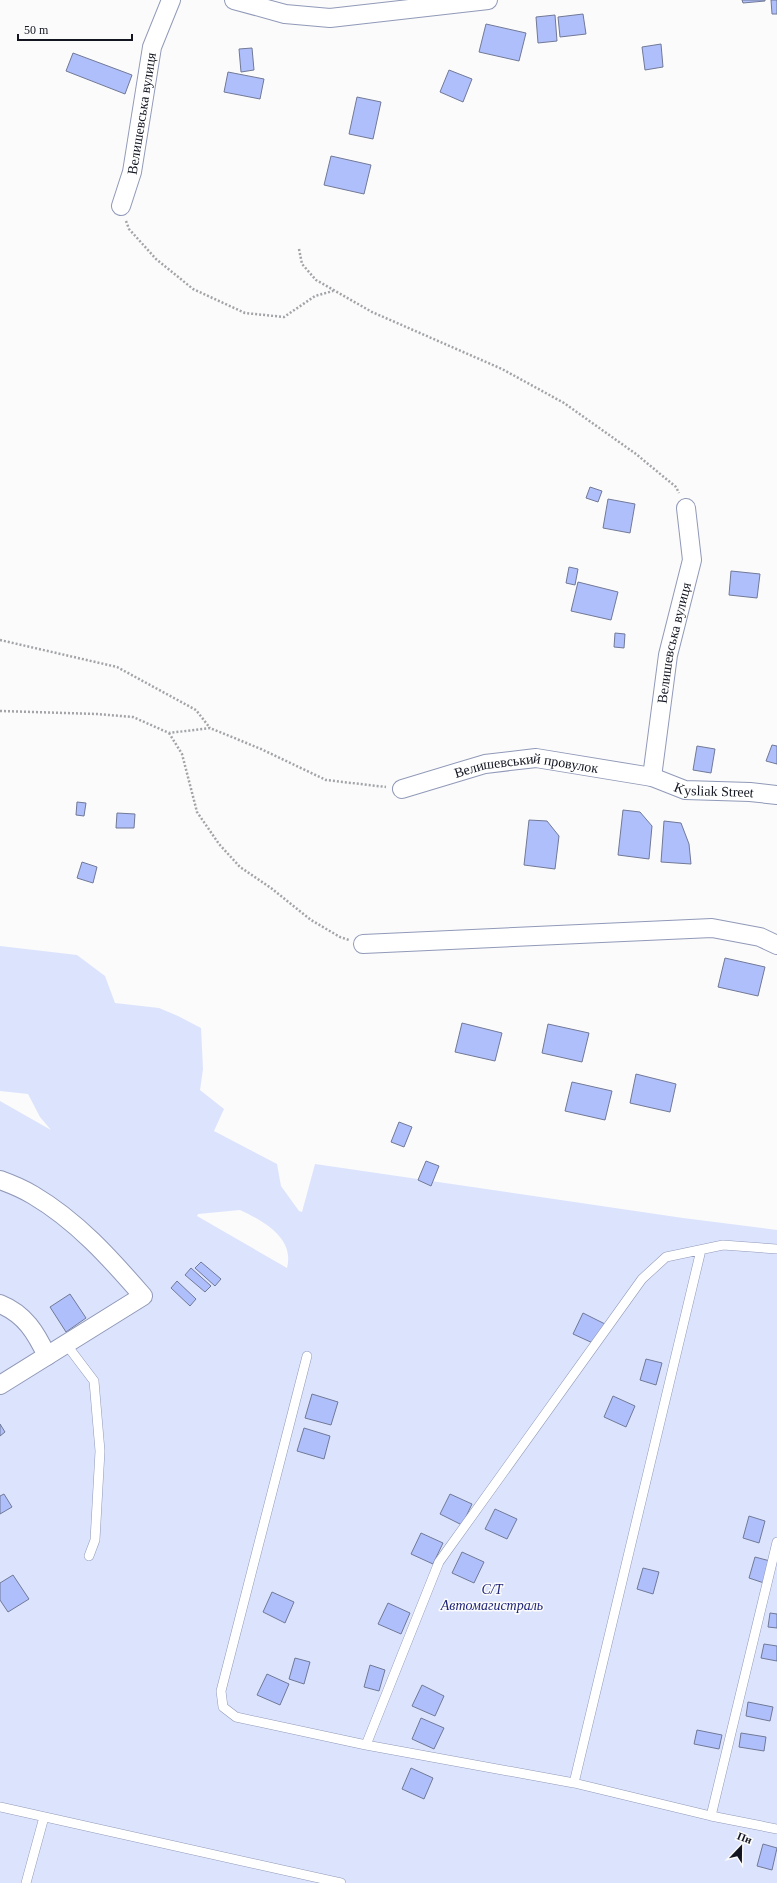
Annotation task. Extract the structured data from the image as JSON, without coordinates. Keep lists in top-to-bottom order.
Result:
{
  "streets": {
    "street": ["Велишевська вулиця", "Велишевський провулок", "Kysliak Street"]
  },
  "crossings": [
    ["Велишевська вулиця", "Велишевський провулок"],
    ["Велишевська вулиця", "Kysliak Street"],
    ["Велишевський провулок", "Kysliak Street"]
  ],
  "parks": ["С/Т Автомагистраль"],
  "scale_bar": "50 m",
  "north": "top"
}
